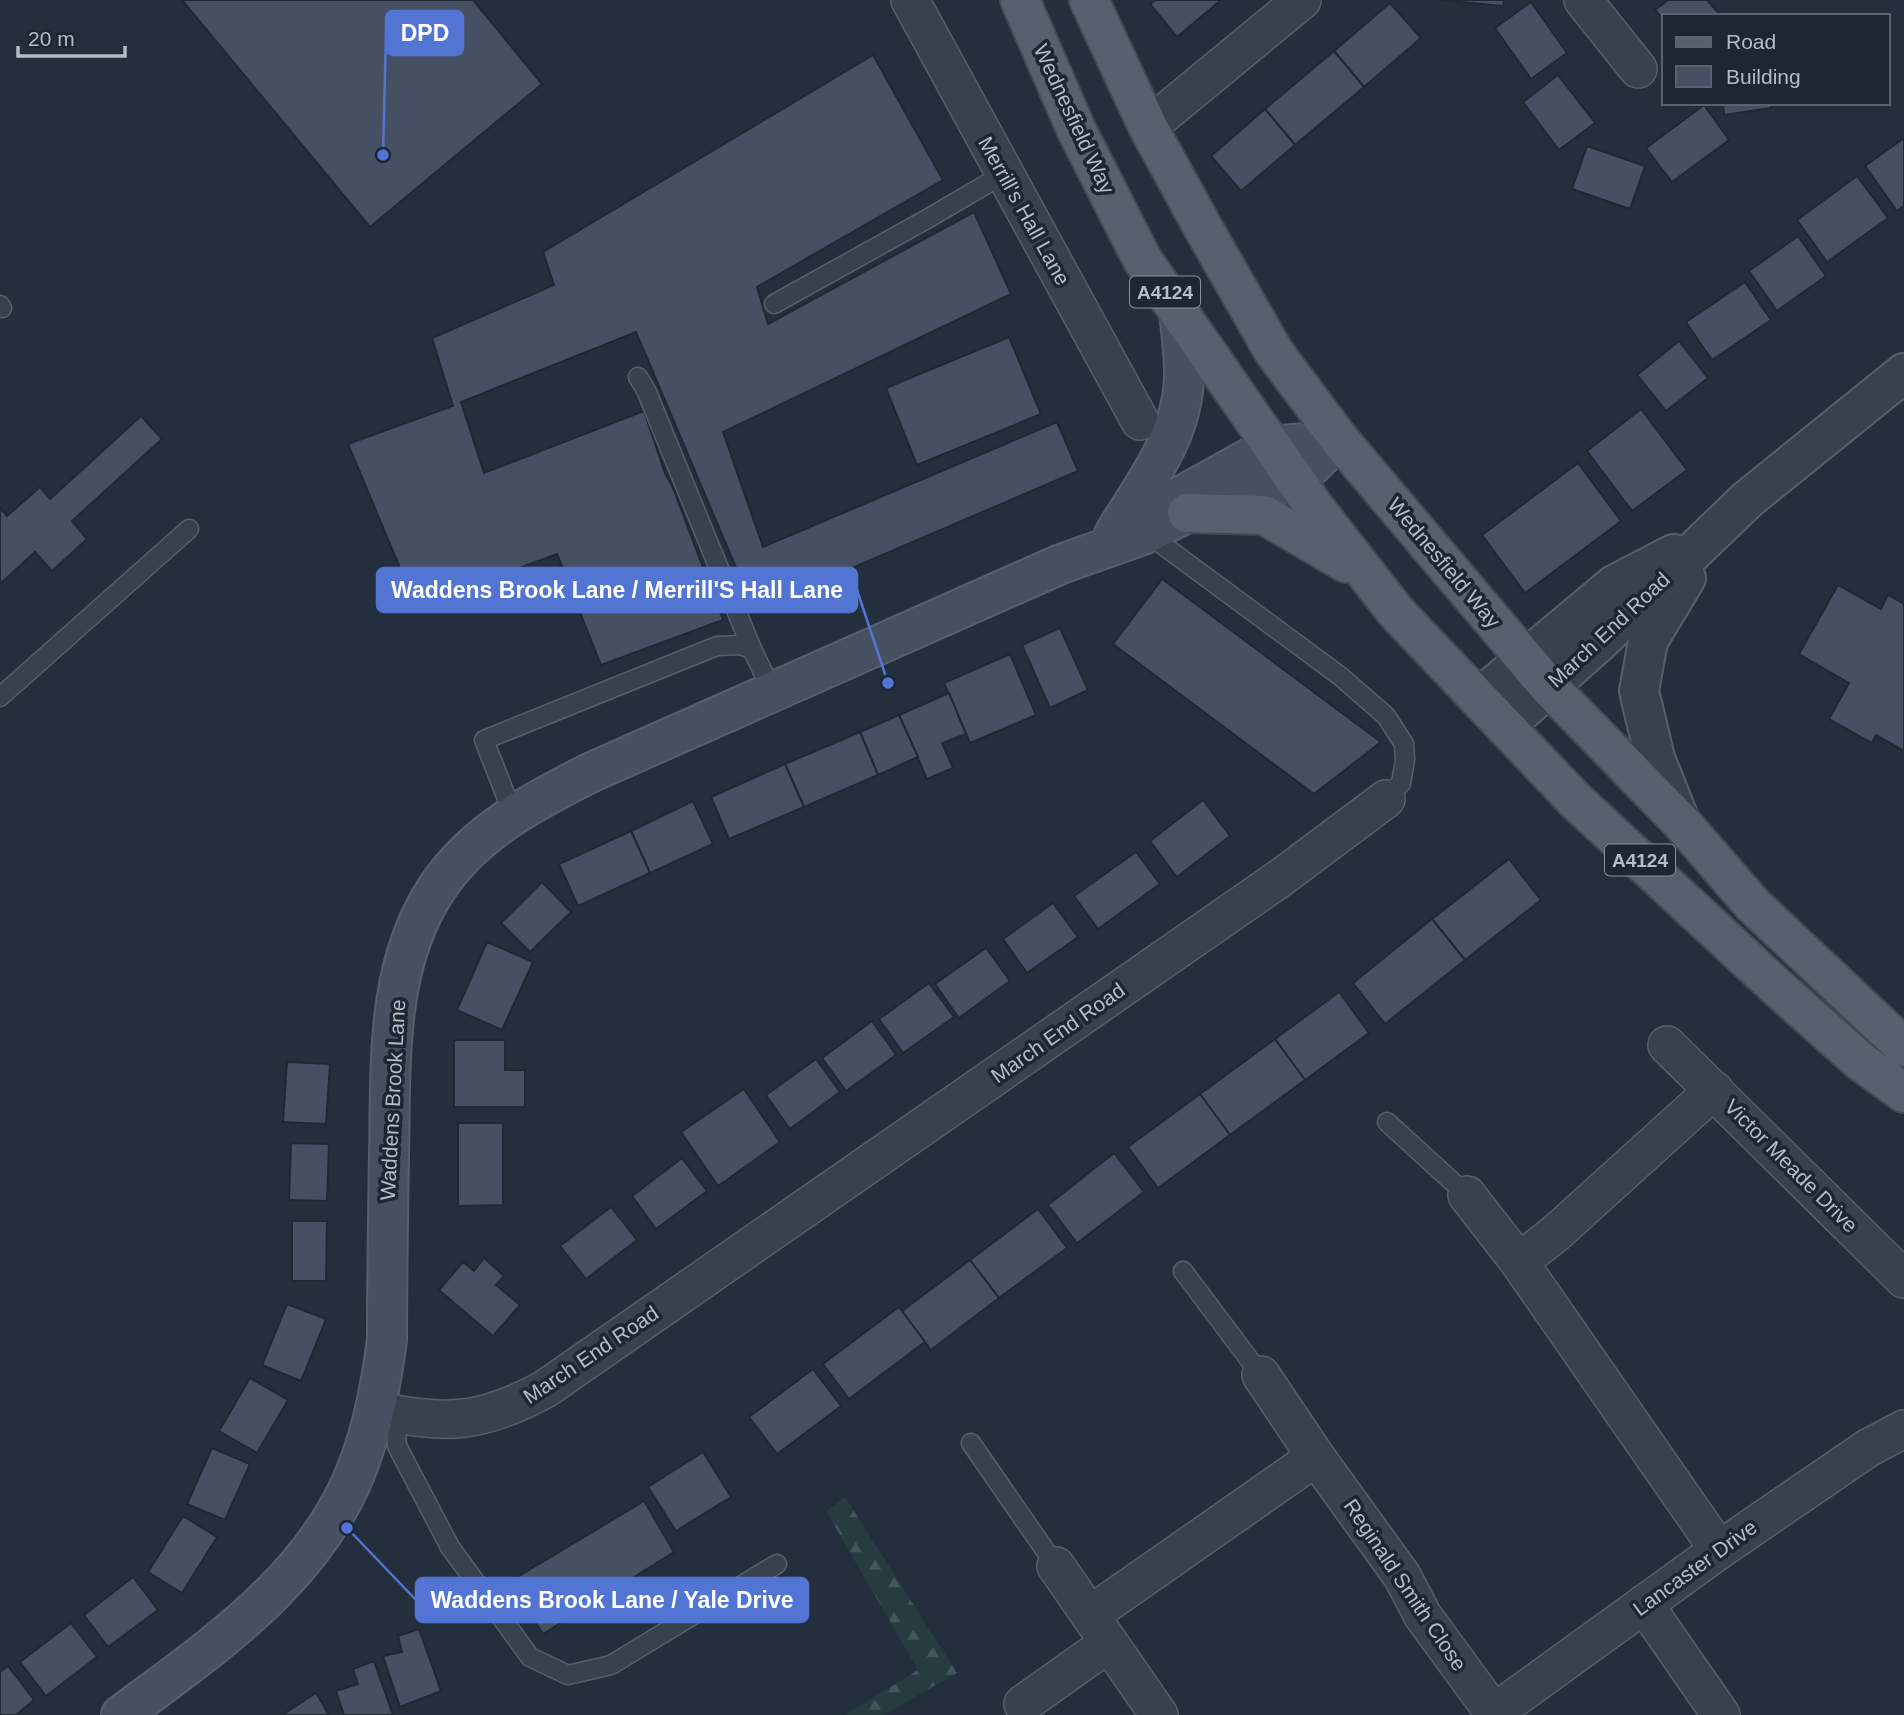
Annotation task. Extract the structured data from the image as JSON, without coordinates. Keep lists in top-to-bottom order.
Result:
{
  "streets": {
    "main road": ["Wednesfield Way", "A4124", "Waddens Brook Lane"],
    "street": [
      "Merrill's Hall Lane",
      "March End Road",
      "Victor Meade Drive",
      "Lancaster Drive",
      "Reginald Smith Close"
    ]
  },
  "crossings": [
    ["Wednesfield Way", "A4124"],
    ["Wednesfield Way", "March End Road"],
    ["A4124", "March End Road"],
    ["March End Road", "Waddens Brook Lane"],
    ["Lancaster Drive", "Reginald Smith Close"]
  ],
  "places": ["DPD", "Waddens Brook Lane / Merrill'S Hall Lane", "Waddens Brook Lane / Yale Drive"],
  "legend": ["Road", "Building"],
  "scale_bar": "20 m"
}
